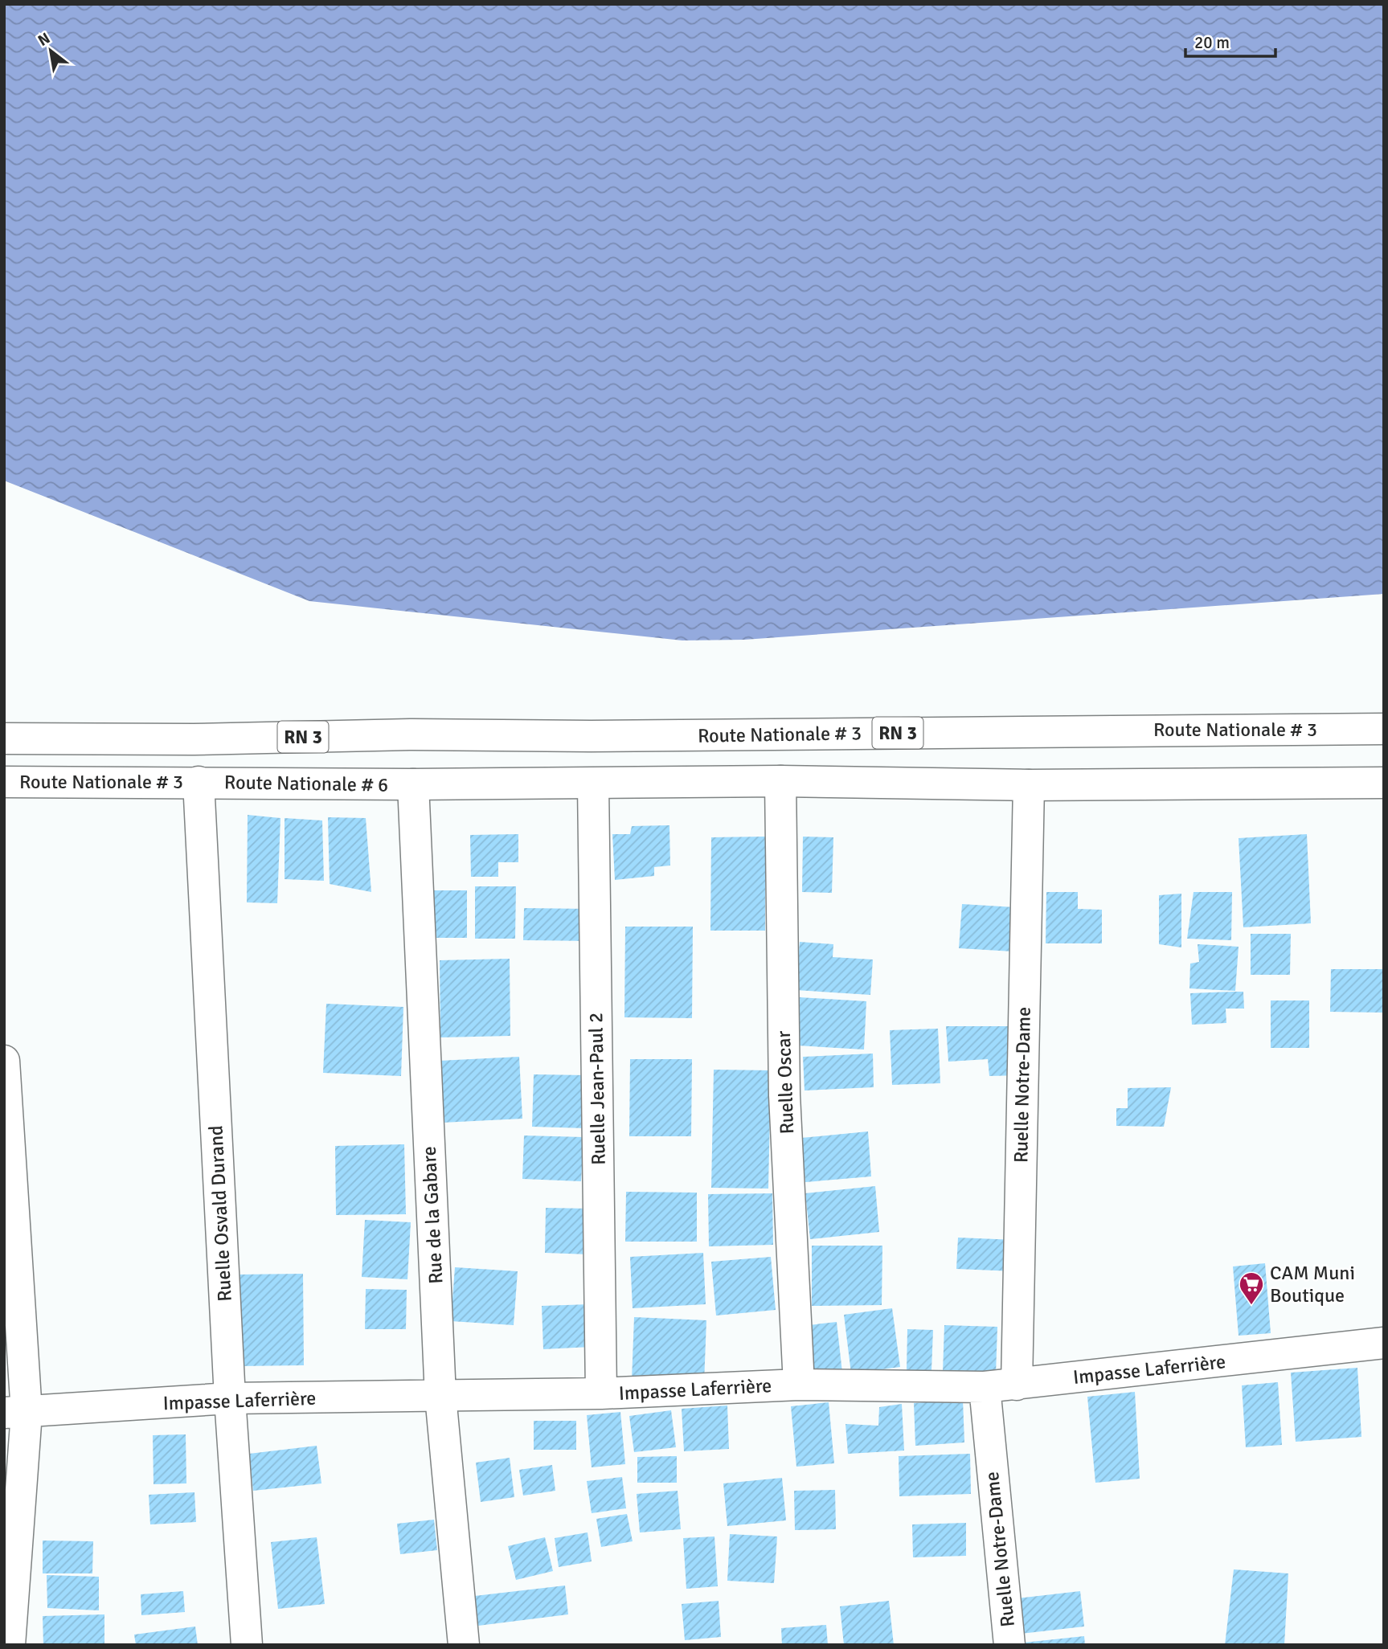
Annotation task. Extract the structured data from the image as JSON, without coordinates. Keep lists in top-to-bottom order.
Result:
{
  "streets": {
    "street": [
      "Route Nationale # 3",
      "RN 3",
      "Route Nationale # 6",
      "Ruelle Oscar",
      "Ruelle Notre-Dame",
      "Ruelle Jean-Paul 2",
      "Ruelle Osvald Durand",
      "Rue de la Gabare",
      "Impasse Laferrière"
    ]
  },
  "crossings": [
    ["Route Nationale # 3", "Route Nationale # 6"],
    ["Route Nationale # 3", "Ruelle Osvald Durand"],
    ["Route Nationale # 6", "Ruelle Osvald Durand"],
    ["Route Nationale # 6", "Rue de la Gabare"],
    ["Ruelle Oscar", "Impasse Laferrière"],
    ["Ruelle Notre-Dame", "Impasse Laferrière"],
    ["Ruelle Jean-Paul 2", "Impasse Laferrière"],
    ["Ruelle Osvald Durand", "Impasse Laferrière"],
    ["Rue de la Gabare", "Impasse Laferrière"]
  ],
  "places": {
    "supermarket": ["CAM Muni Boutique"]
  },
  "scale_bar": "20 m",
  "north": "top left"
}
